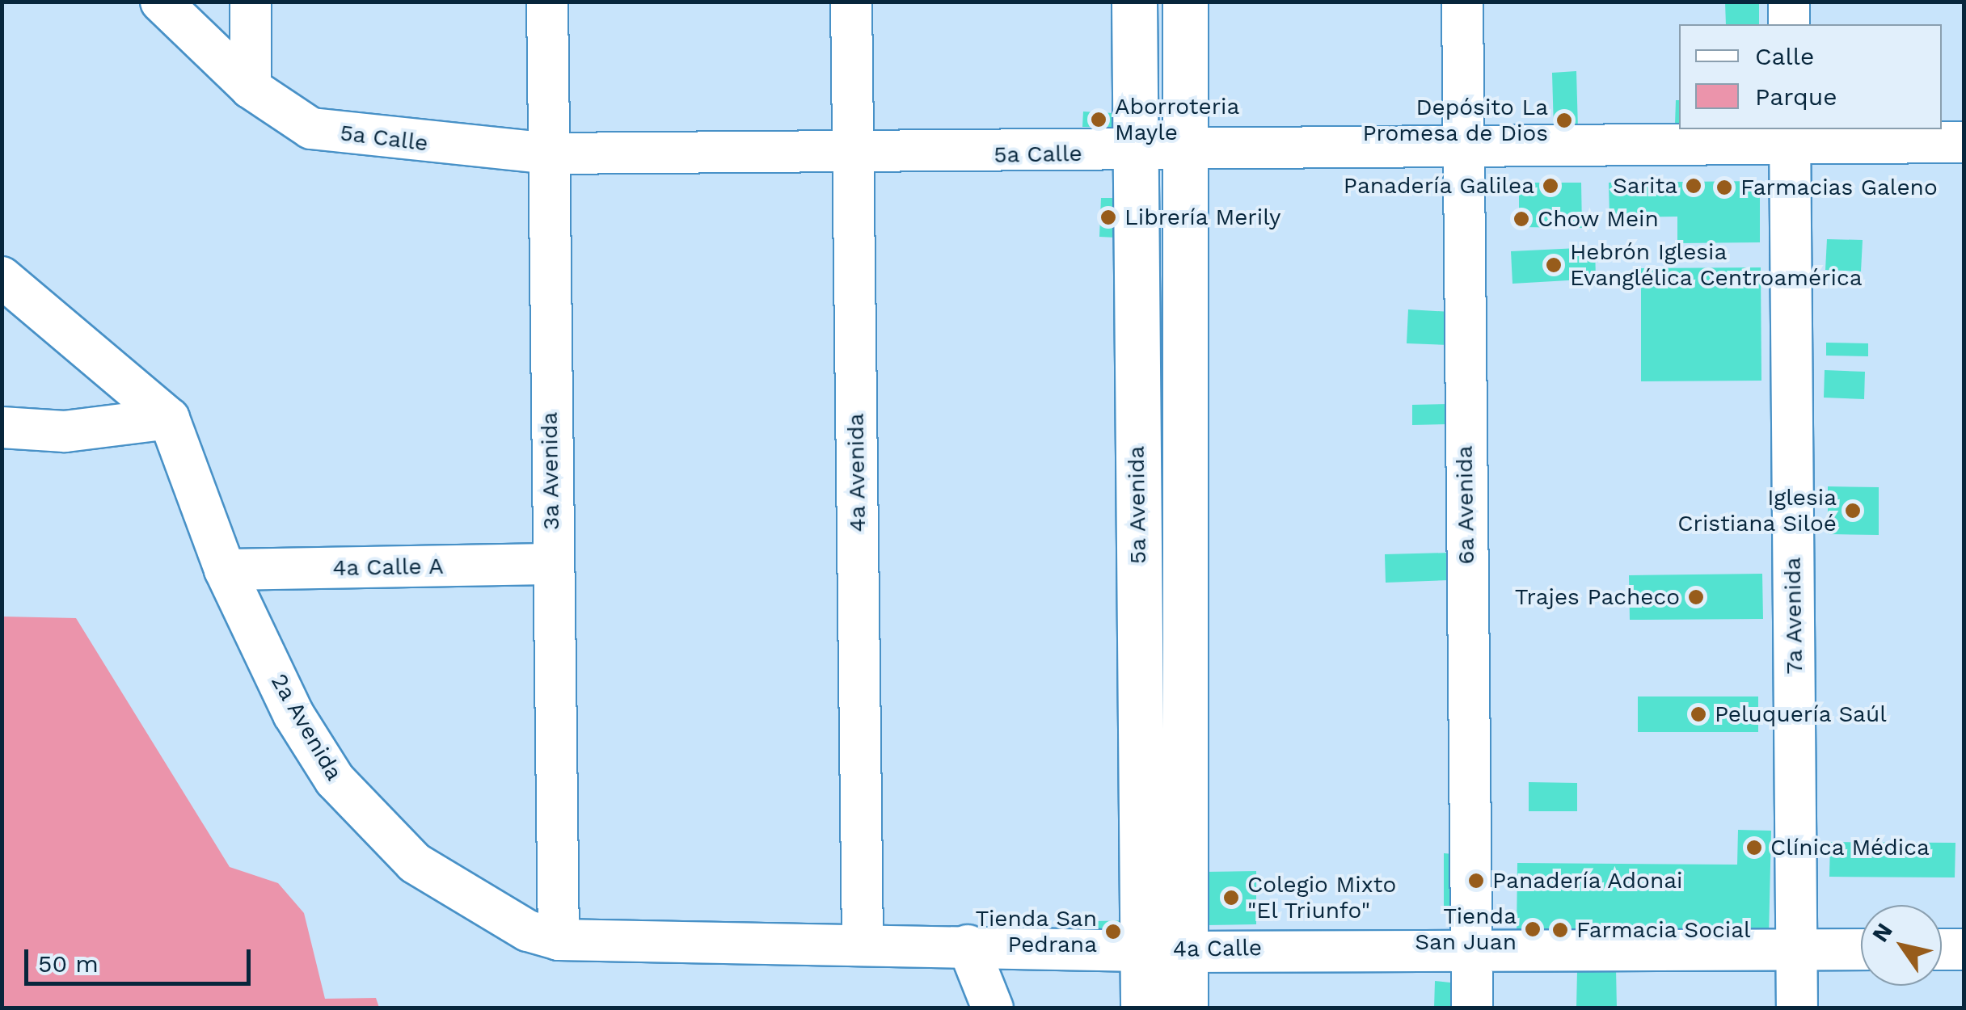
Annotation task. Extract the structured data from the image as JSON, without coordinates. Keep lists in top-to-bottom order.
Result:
{
  "streets": {
    "main road": ["5a Avenida"],
    "street": [
      "5a Calle",
      "3a Avenida",
      "4a Avenida",
      "6a Avenida",
      "4a Calle A",
      "7a Avenida",
      "2a Avenida",
      "4a Calle"
    ]
  },
  "crossings": [
    ["5a Calle", "3a Avenida"],
    ["5a Calle", "4a Avenida"],
    ["5a Calle", "5a Avenida"],
    ["5a Calle", "6a Avenida"],
    ["5a Calle", "7a Avenida"],
    ["3a Avenida", "4a Calle A"],
    ["3a Avenida", "2a Avenida"],
    ["3a Avenida", "4a Calle"],
    ["4a Avenida", "4a Calle"],
    ["5a Avenida", "4a Calle"],
    ["6a Avenida", "4a Calle"],
    ["4a Calle A", "2a Avenida"],
    ["7a Avenida", "4a Calle"],
    ["2a Avenida", "4a Calle"]
  ],
  "places": [
    "Aborroteria Mayle",
    "Depósito La Promesa de Dios",
    "Panadería Galilea",
    "Sarita",
    "Farmacias Galeno",
    "Librería Merily",
    "Chow Mein",
    "Hebrón Iglesia Evanglélica Centroamérica",
    "Iglesia Cristiana Siloé",
    "Trajes Pacheco",
    "Peluquería Saúl",
    "Clínica Médica",
    "Panadería Adonai",
    "Colegio Mixto \"El Triunfo\"",
    "Tienda San Juan",
    "Farmacia Social",
    "Tienda San Pedrana"
  ],
  "legend": ["Calle", "Parque"],
  "scale_bar": "50 m",
  "north": "top left"
}
